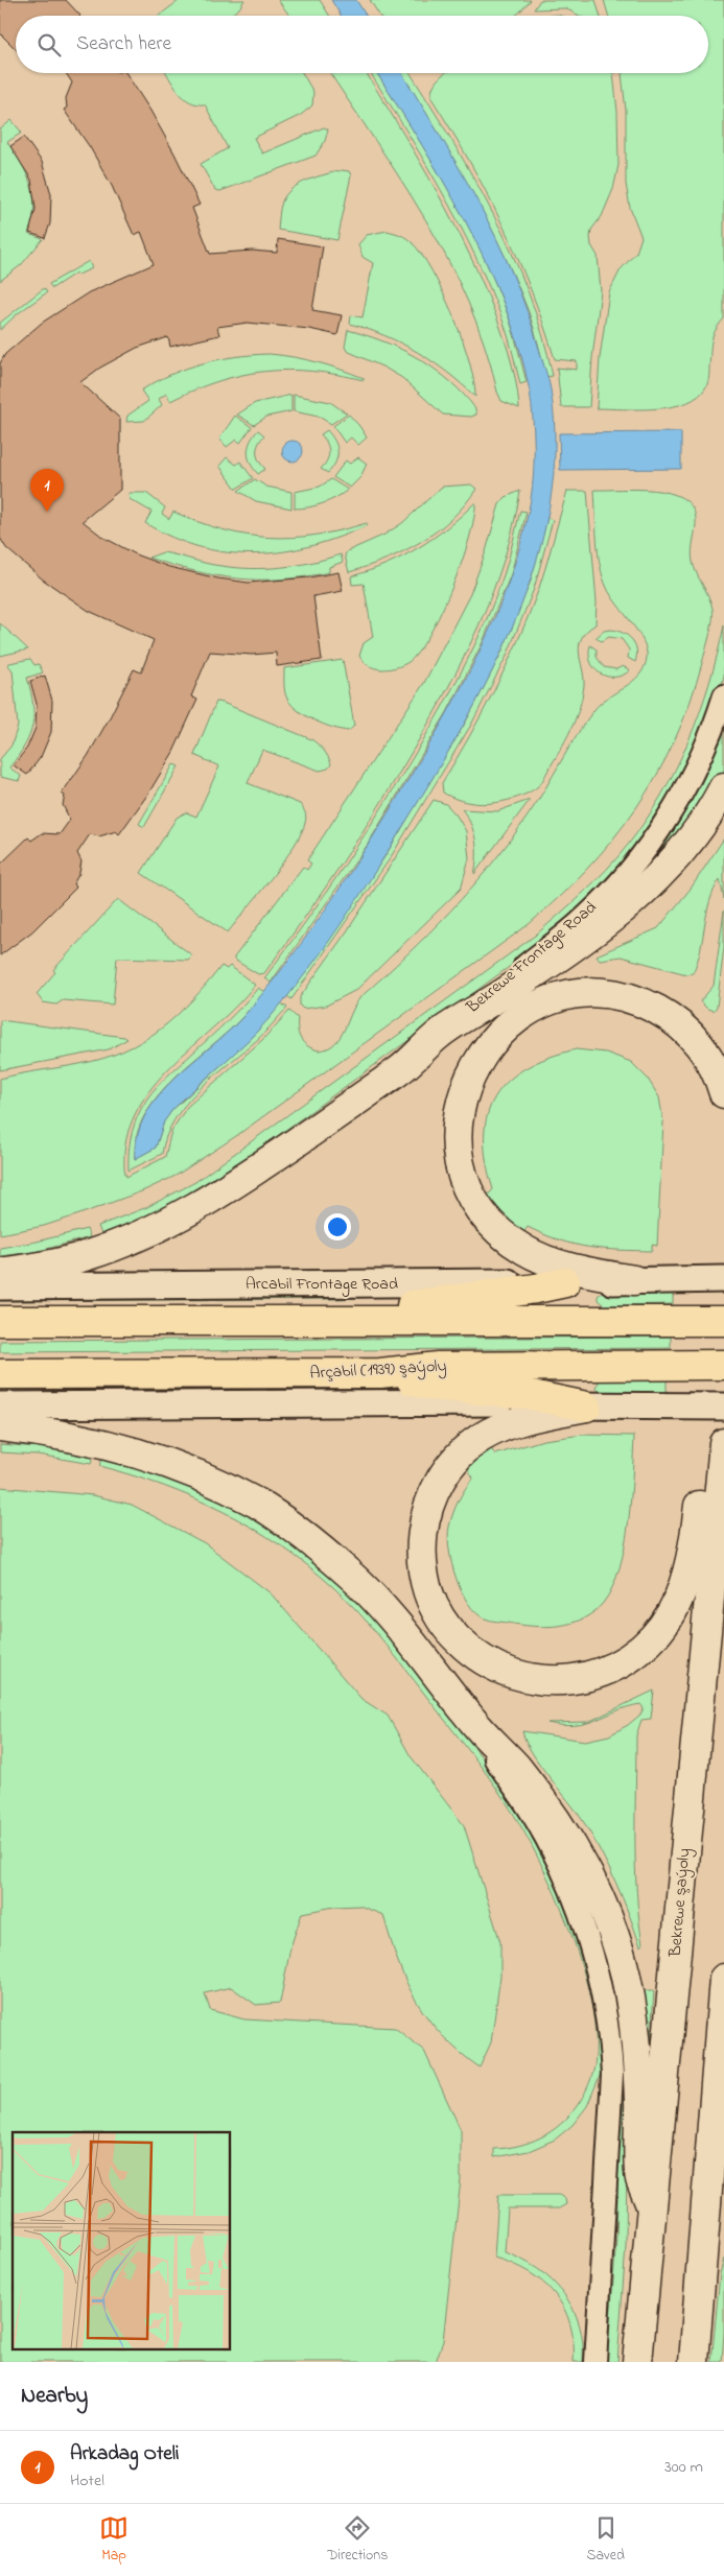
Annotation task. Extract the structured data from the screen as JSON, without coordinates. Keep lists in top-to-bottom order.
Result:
{
  "streets": {
    "main road": ["Arçabil (1939) şaýoly", "Bekrewe şaýoly"],
    "street": ["Bekrewe Frontage Road", "Arcabil Frontage Road"]
  },
  "page": {
    "search": "Search here",
    "pins": "1",
    "heading": "Nearby",
    "list": [
      {
        "mark": "1",
        "name": "Arkadag Oteli",
        "note": "Hotel",
        "value": "300 m"
      }
    ],
    "nav": ["Map", "Directions", "Saved"]
  }
}
